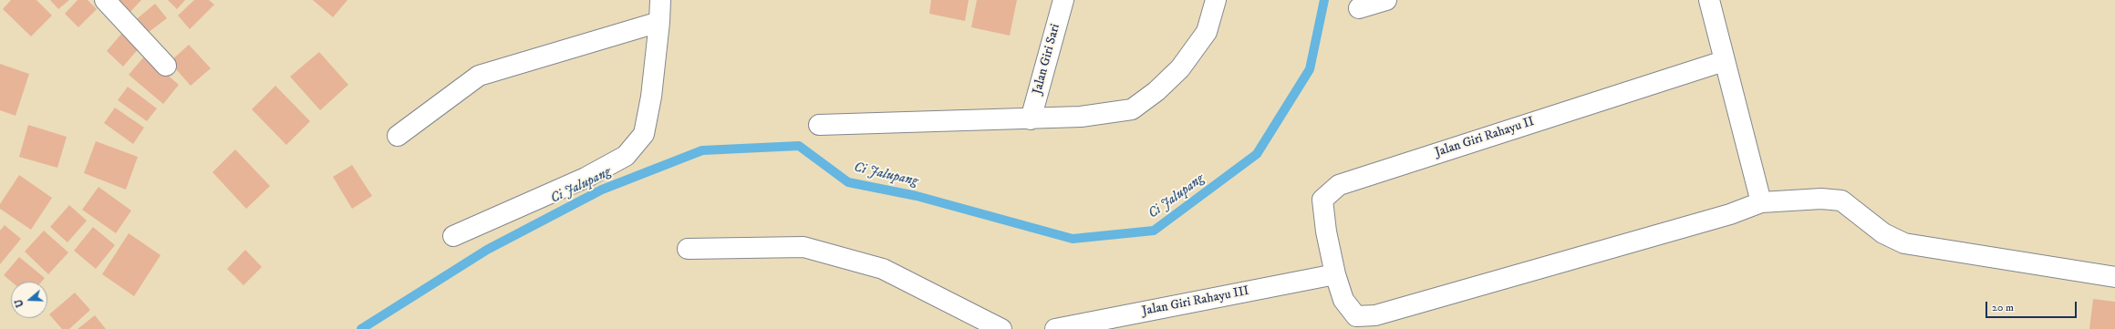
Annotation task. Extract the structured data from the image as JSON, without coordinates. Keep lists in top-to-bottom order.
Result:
{
  "streets": {
    "street": ["Jalan Giri Sari", "Jalan Giri Rahayu II", "Jalan Giri Rahayu III"]
  },
  "crossings": [
    ["Jalan Giri Rahayu II", "Jalan Giri Rahayu III"]
  ],
  "water": ["Ci Jalupang"],
  "scale_bar": "20 m",
  "north": "left"
}
